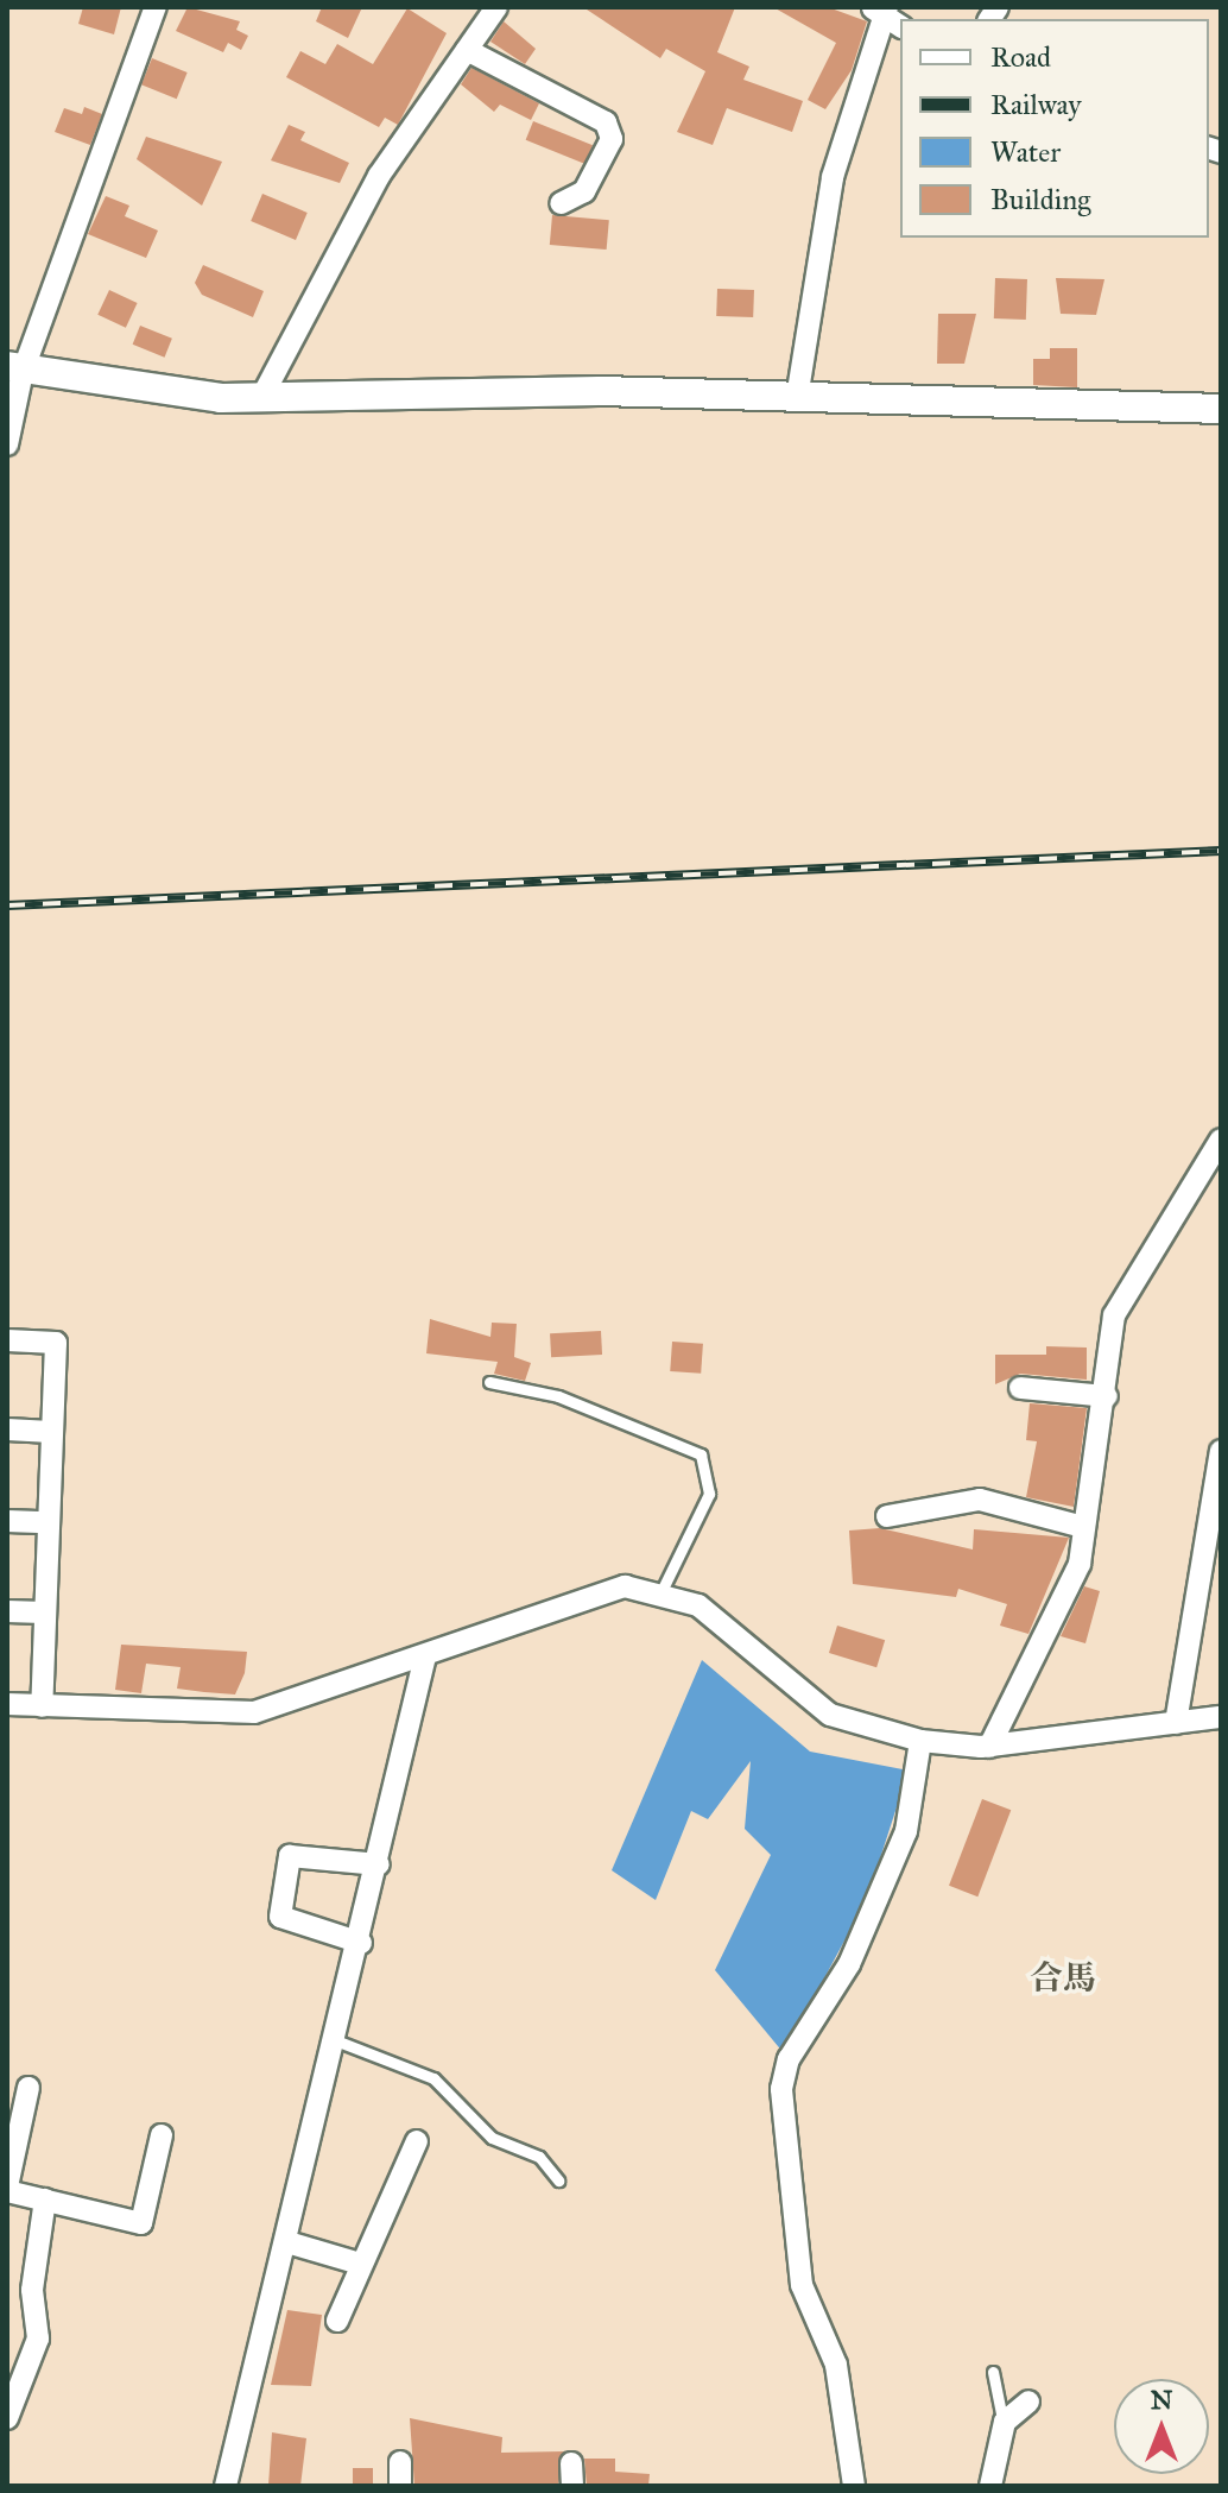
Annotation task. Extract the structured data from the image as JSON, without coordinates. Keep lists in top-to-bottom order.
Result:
{
  "districts": ["合馬"],
  "legend": [
    "Road",
    "Railway",
    "Water",
    "Building"
  ],
  "north": "top"
}
